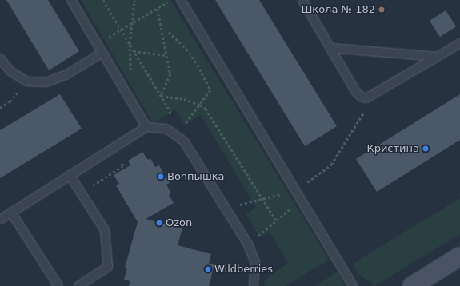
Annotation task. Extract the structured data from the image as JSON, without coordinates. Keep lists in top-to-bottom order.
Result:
{
  "places": [
    "Школа № 182",
    "Кристина",
    "Bonпышка",
    "Ozon",
    "Wildberries"
  ]
}
